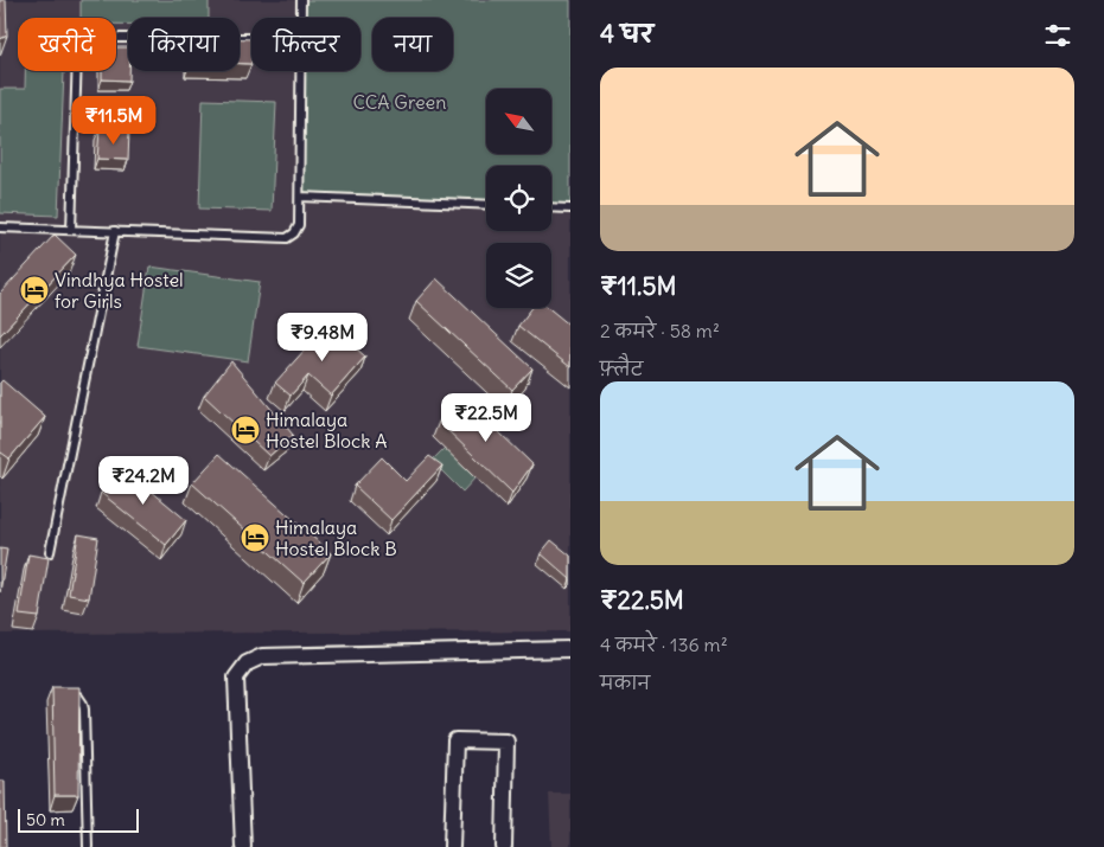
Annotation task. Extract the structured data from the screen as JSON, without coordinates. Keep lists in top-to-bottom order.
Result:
{
  "parks": ["CCA Green"],
  "places": {
    "hotel": ["Vindhya Hostel for Girls", "Himalaya Hostel Block A", "Himalaya Hostel Block B"]
  },
  "scale_bar": "50 m",
  "north": "top left",
  "page": {
    "heading": "4 घर",
    "chip": [
      "खरीदें",
      "किराया",
      "फ़िल्टर",
      "नया"
    ],
    "list": [
      {
        "name": "₹11.5M",
        "note": "2 कमरे · 58 m² · फ़्लैट"
      },
      {
        "name": "₹22.5M",
        "note": "4 कमरे · 136 m² · मकान"
      }
    ],
    "price": [
      "₹11.5M",
      "₹9.48M",
      "₹22.5M",
      "₹24.2M"
    ],
    "scale": "50 m"
  }
}
